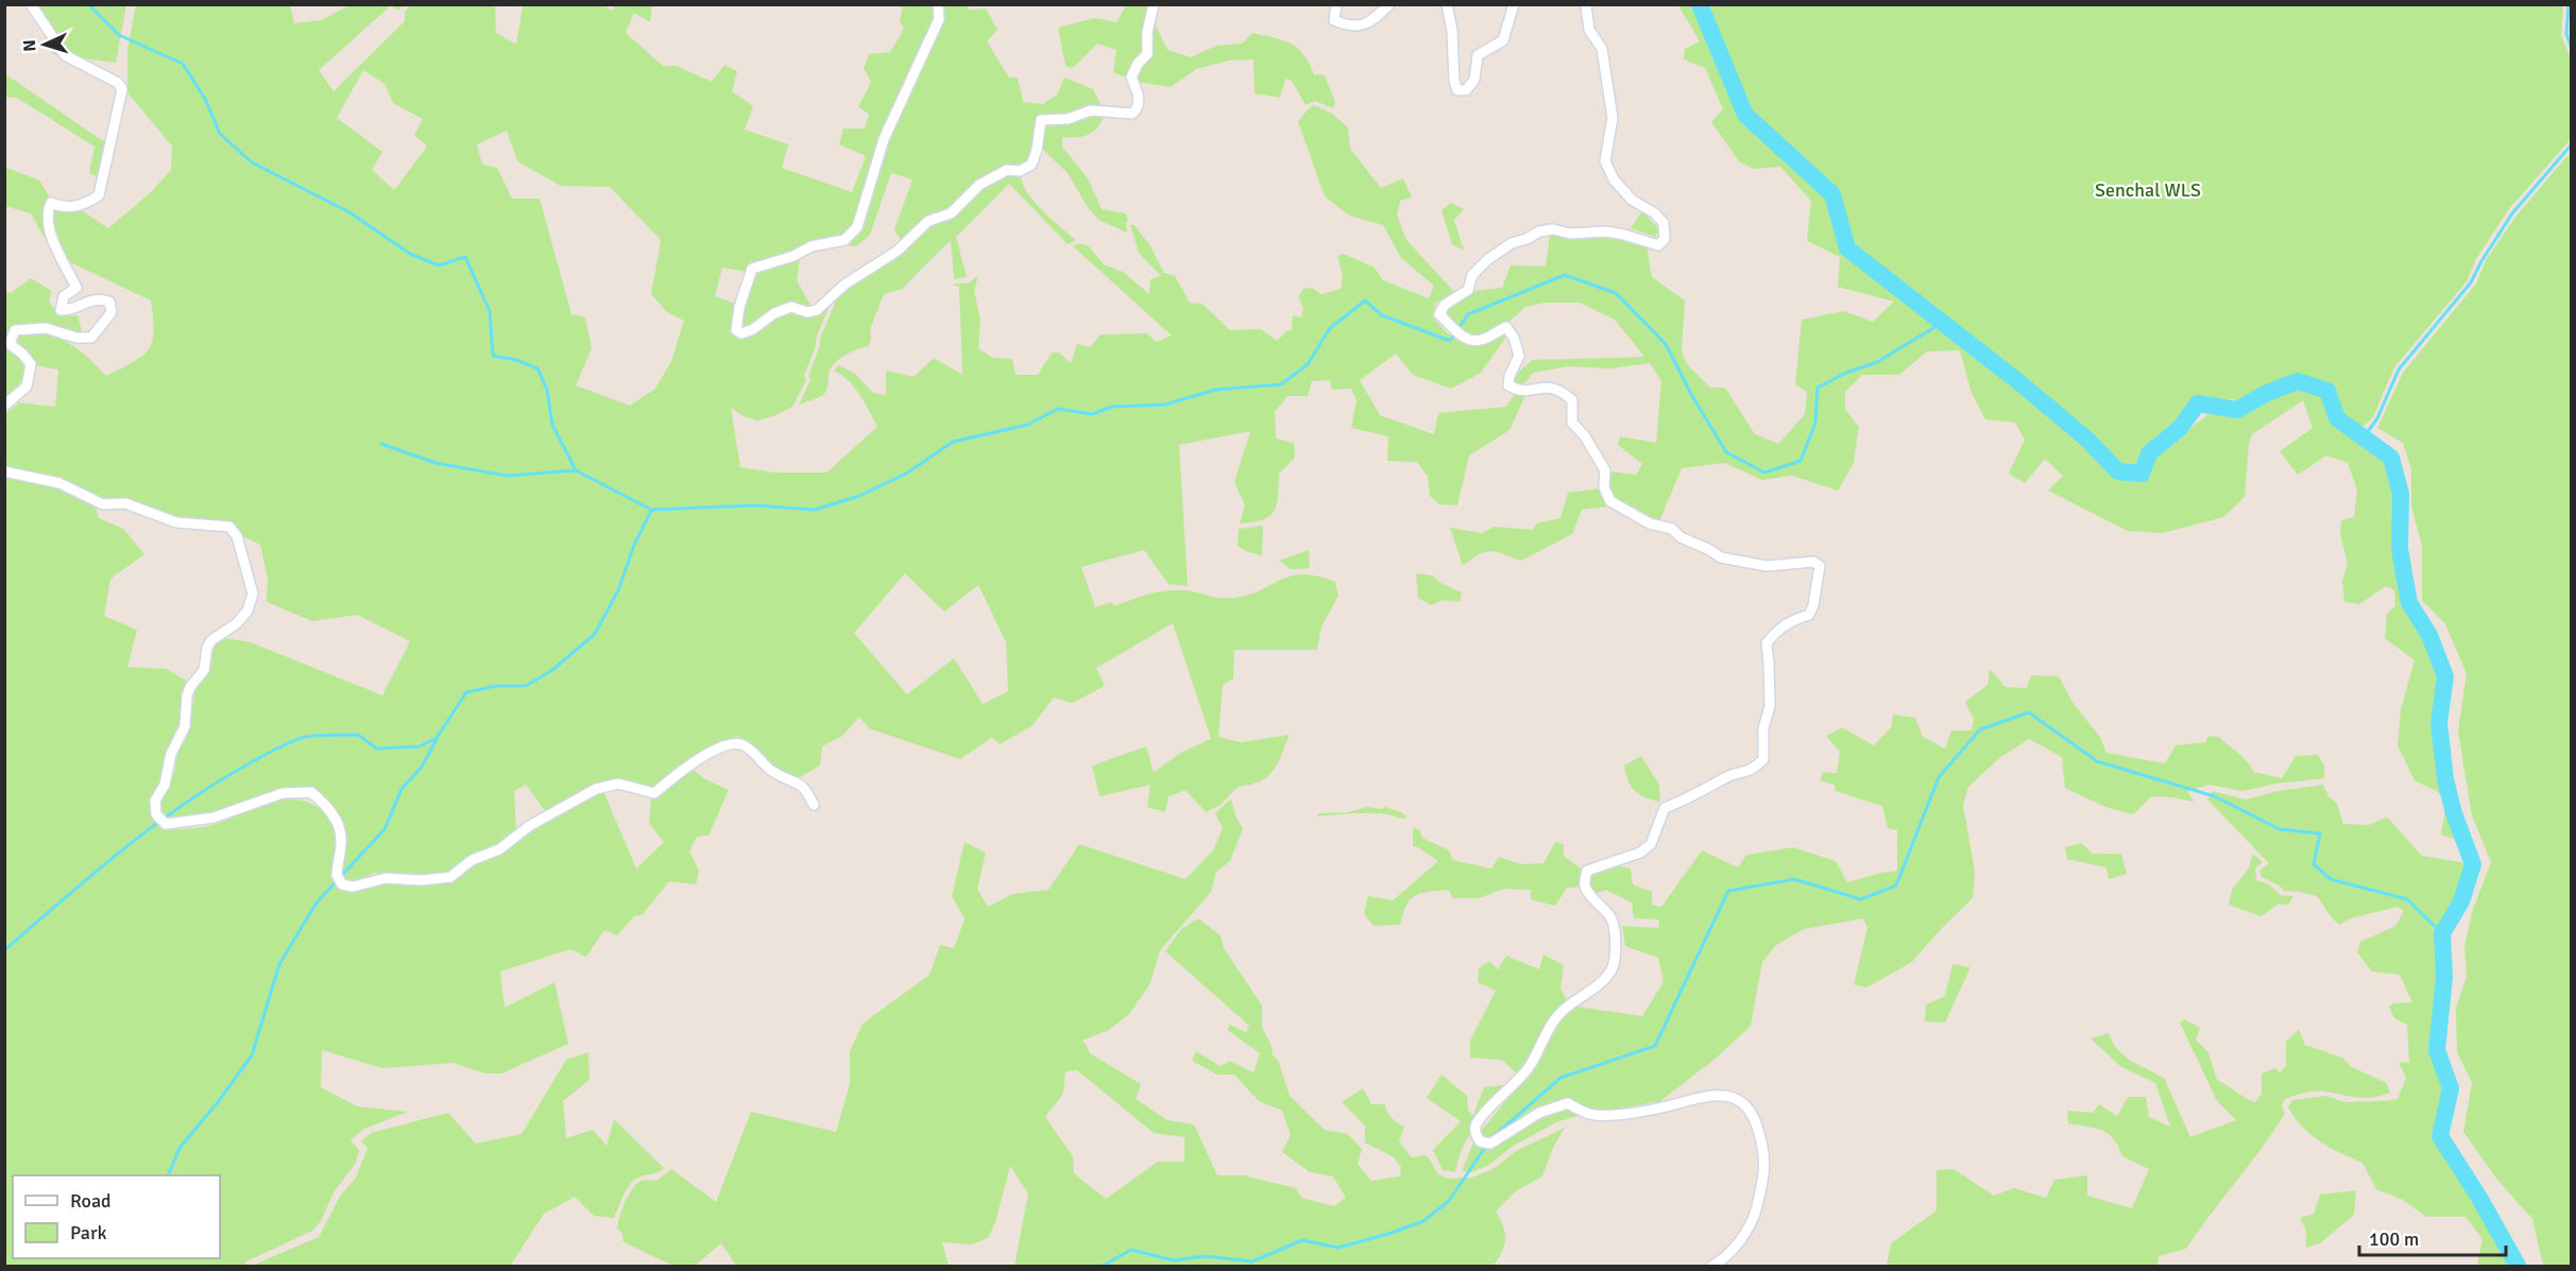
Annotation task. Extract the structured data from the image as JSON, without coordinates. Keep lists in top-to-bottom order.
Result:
{
  "parks": ["Senchal WLS"],
  "legend": ["Road", "Park"],
  "scale_bar": "100 m",
  "north": "left"
}
